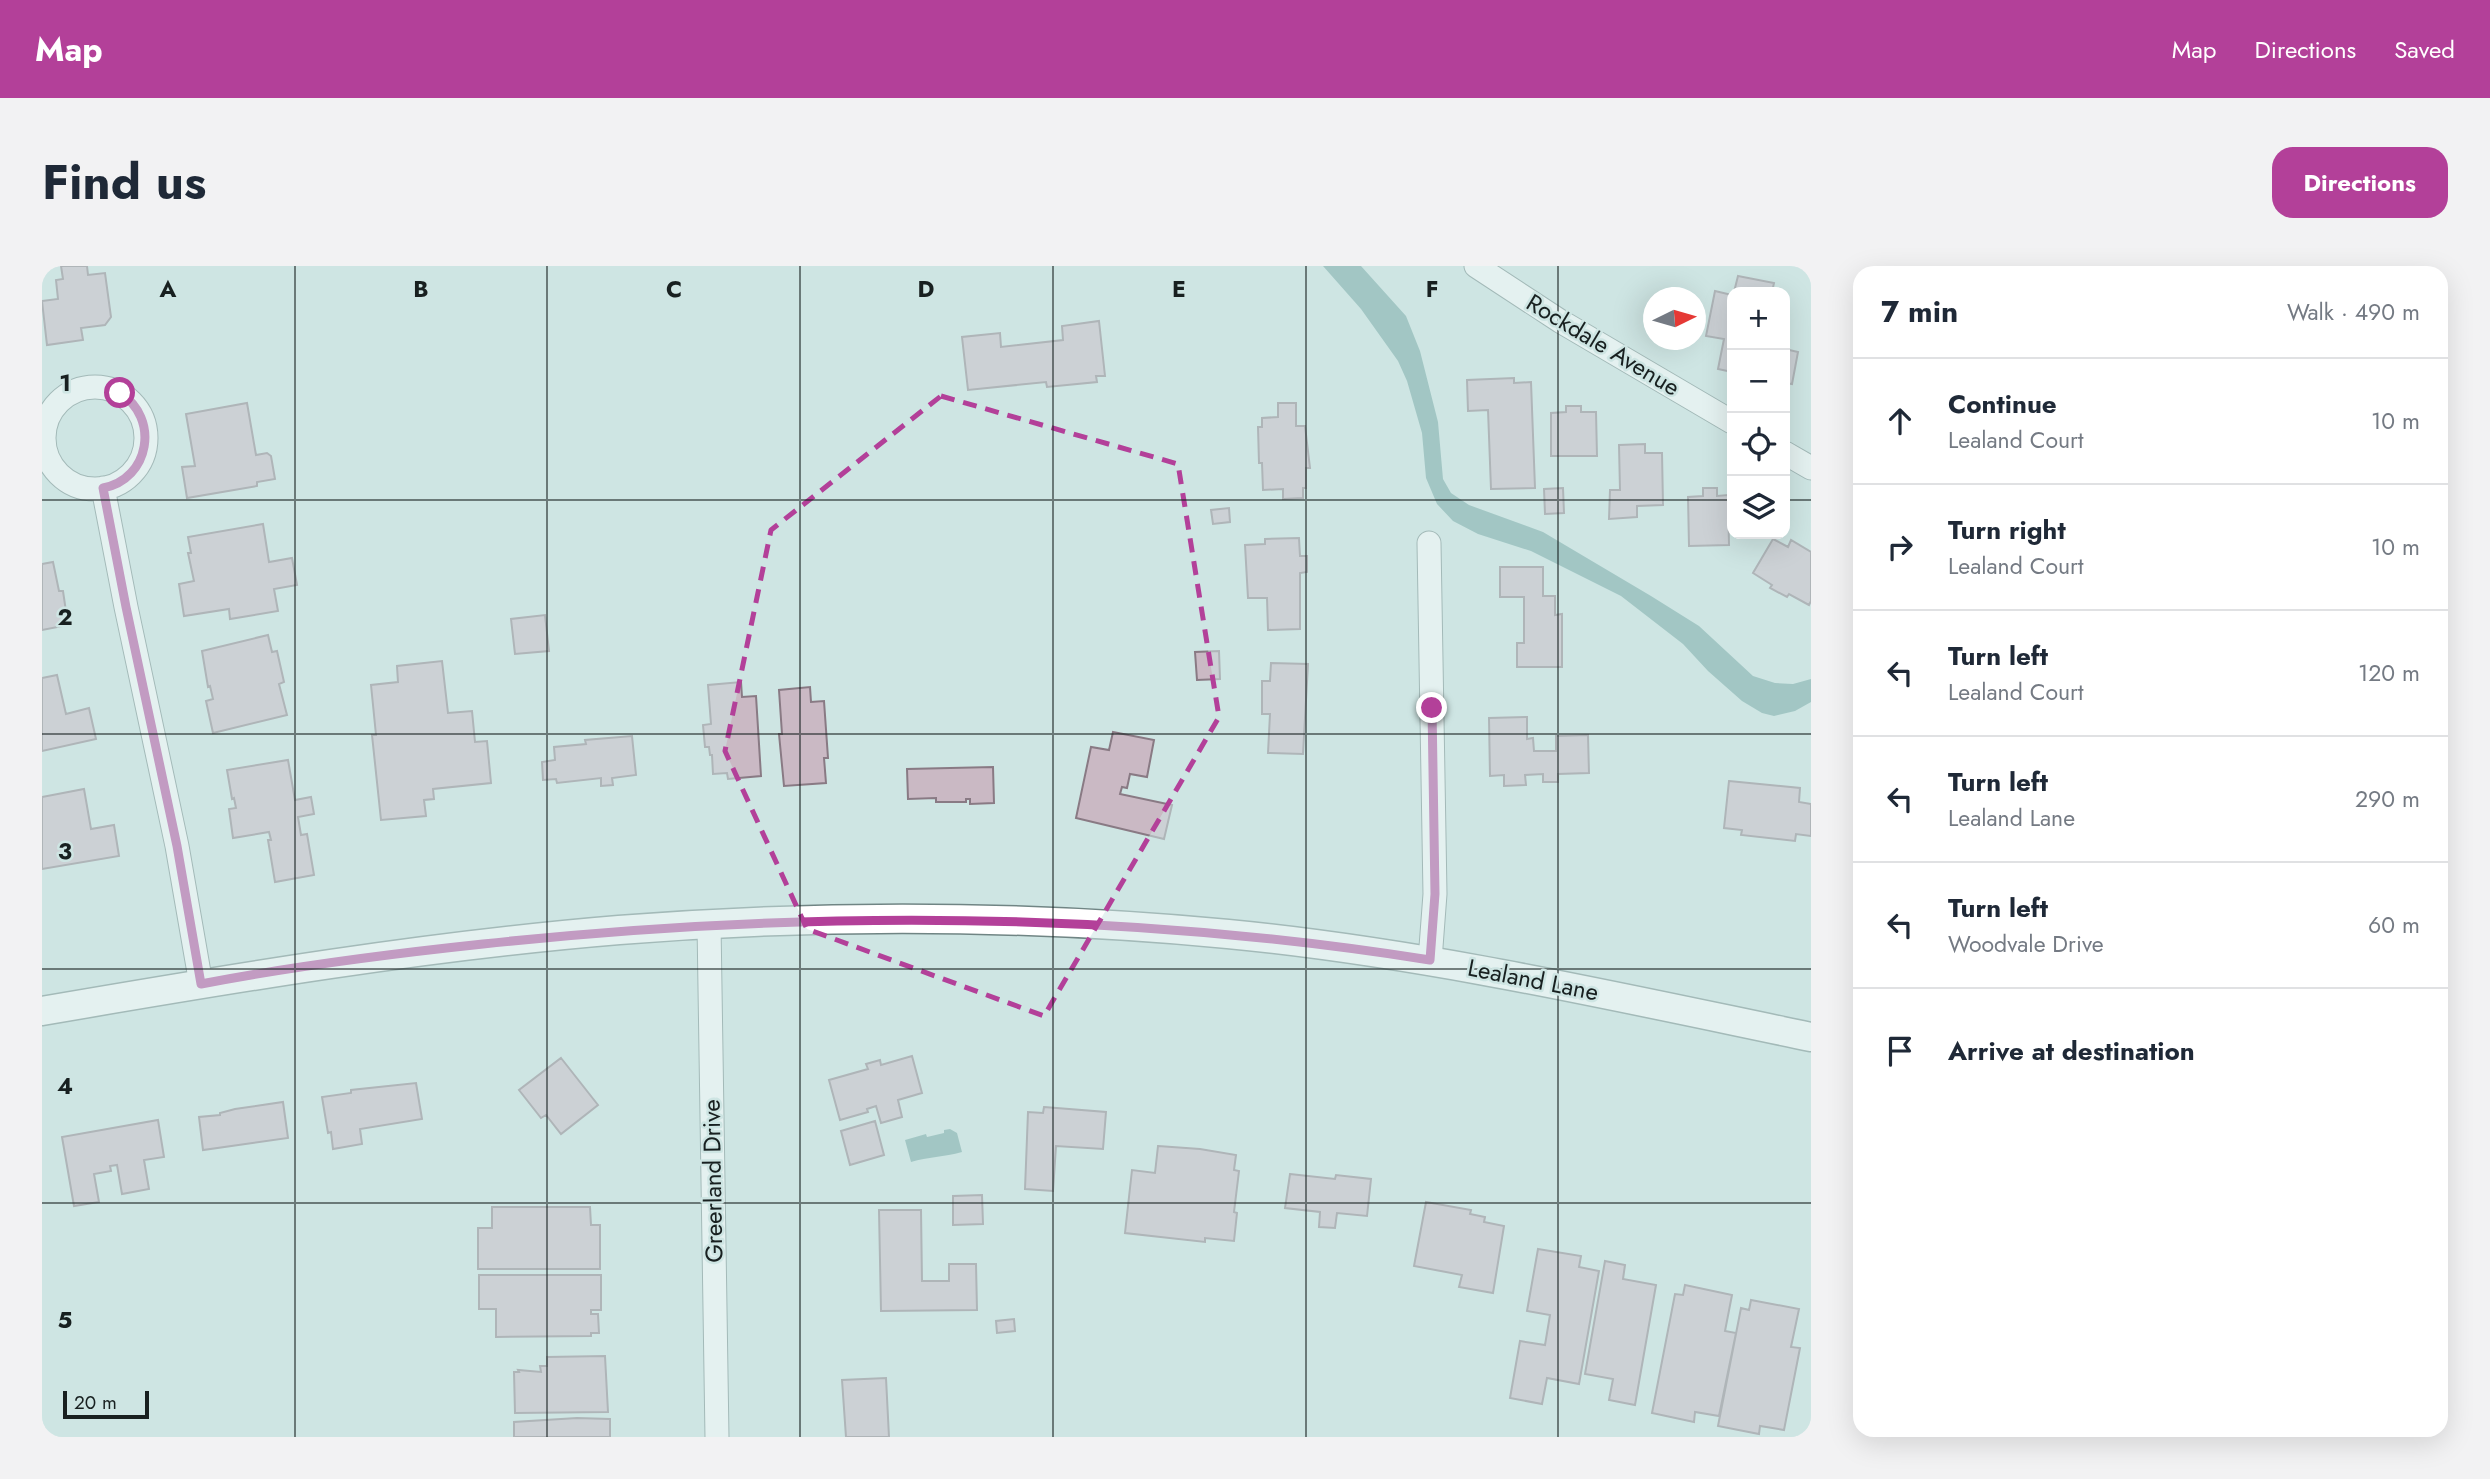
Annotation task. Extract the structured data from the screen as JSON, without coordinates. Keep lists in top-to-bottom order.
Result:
{
  "streets": {
    "street": ["Rockdale Avenue", "Lealand Lane", "Greerland Drive"]
  },
  "crossings": [
    ["Lealand Lane", "Greerland Drive"]
  ],
  "scale_bar": "20 m",
  "north": "right",
  "page": {
    "header": "Map",
    "nav": ["Map", "Directions", "Saved"],
    "title": "Find us",
    "buttons": "Directions",
    "heading": ["7 min", "Walk · 490 m"],
    "map_buttons": ["+", "−"],
    "list": [
      ["Continue", "Lealand Court", "10 m"],
      ["Turn right", "Lealand Court", "10 m"],
      ["Turn left", "Lealand Court", "120 m"],
      ["Turn left", "Lealand Lane", "290 m"],
      ["Turn left", "Woodvale Drive", "60 m"],
      "Arrive at destination"
    ],
    "scale": "20 m"
  },
  "grid": {
    "columns": [
      "A",
      "B",
      "C",
      "D",
      "E",
      "F"
    ],
    "rows": [
      "1",
      "2",
      "3",
      "4",
      "5"
    ]
  }
}
